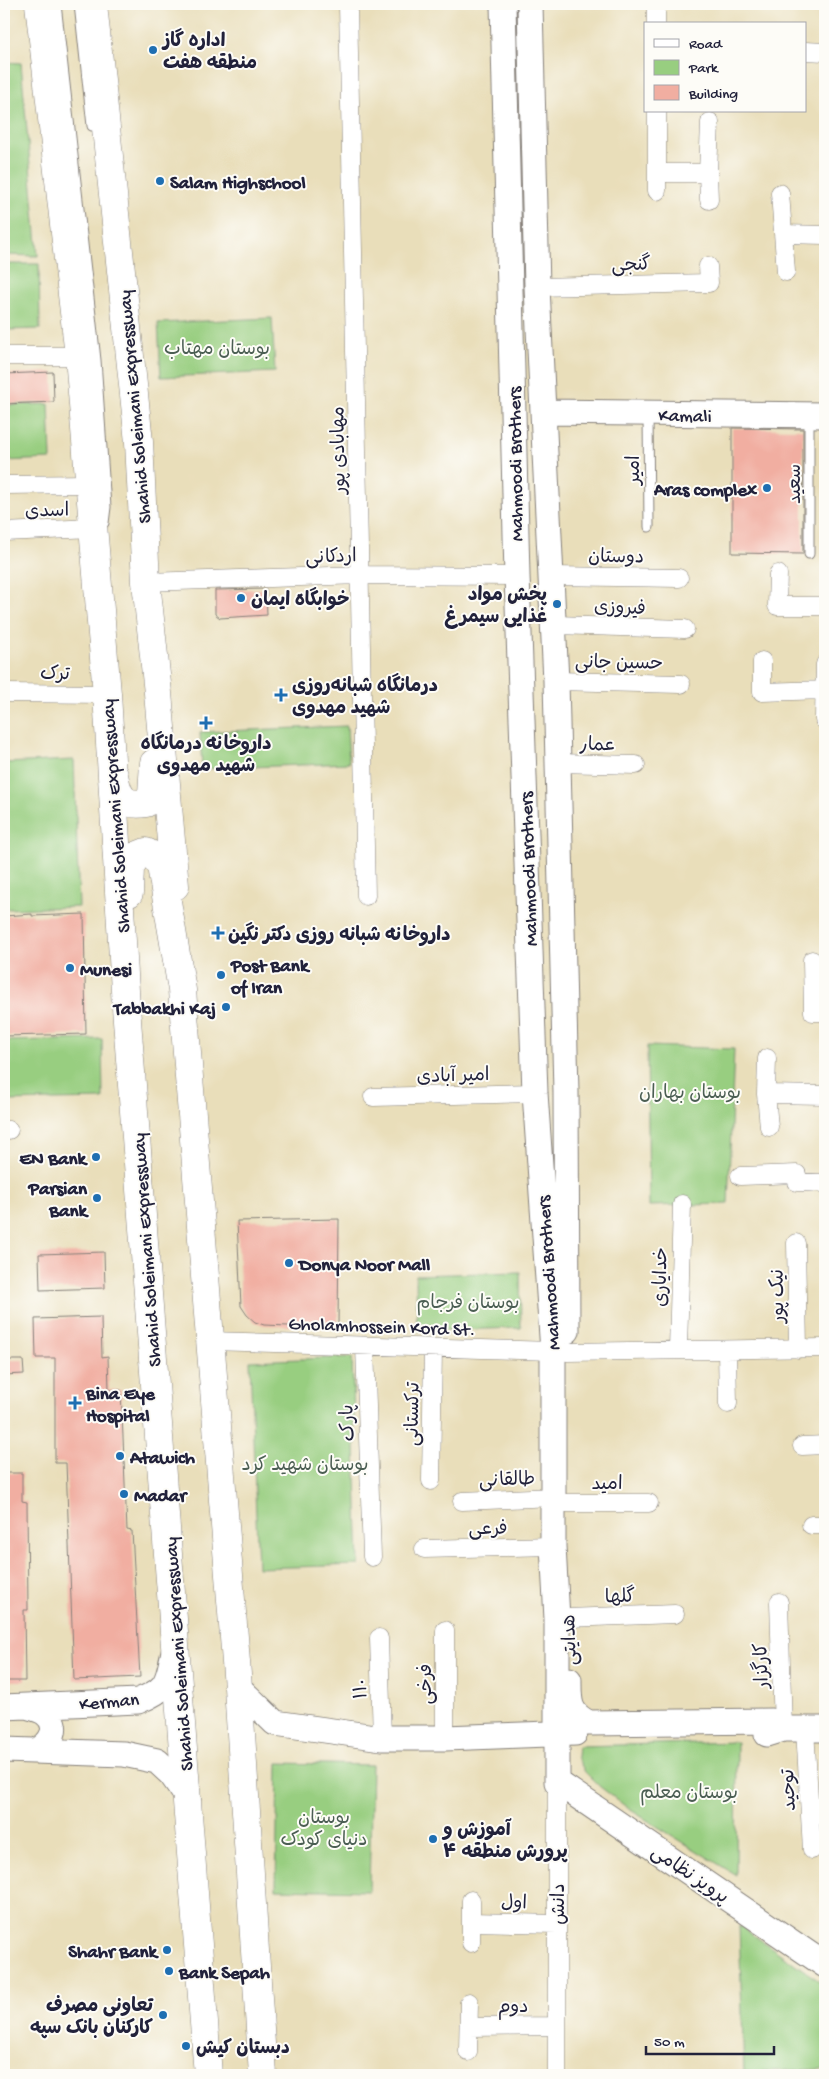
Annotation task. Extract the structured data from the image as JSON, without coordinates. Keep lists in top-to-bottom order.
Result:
{
  "streets": {
    "highway": ["Shahid Soleimani Expressway"],
    "main road": [
      "Kamali",
      "Mahmoodi Brothers",
      "هدایتی",
      "Kerman",
      "پرویز نظامی",
      "دانش"
    ],
    "street": [
      "گنجی",
      "مهابادی پور",
      "اسدی",
      "اردکانی",
      "دوستان",
      "فیروزی",
      "حسین جانی",
      "ترک",
      "عمار",
      "امیر آبادی",
      "خدایاری",
      "نیک پور",
      "Gholamhossein Kord St.",
      "ترکستانی",
      "پارک",
      "طالقانی",
      "امید",
      "فرعی",
      "گلها",
      "کارگزار",
      "فرخی",
      "۱۱۰",
      "توحید",
      "اول",
      "دوم"
    ],
    "lane": ["امیر", "سعید"]
  },
  "crossings": [
    ["گنجی", "Mahmoodi Brothers"],
    ["Shahid Soleimani Expressway", "اسدی"],
    ["Shahid Soleimani Expressway", "اردکانی"],
    ["Shahid Soleimani Expressway", "ترک"],
    ["Shahid Soleimani Expressway", "Kerman"],
    ["Kamali", "Mahmoodi Brothers"],
    ["Kamali", "امیر"],
    ["Kamali", "سعید"],
    ["مهابادی پور", "اردکانی"],
    ["Mahmoodi Brothers", "اردکانی"],
    ["Mahmoodi Brothers", "دوستان"],
    ["Mahmoodi Brothers", "فیروزی"],
    ["Mahmoodi Brothers", "حسین جانی"],
    ["Mahmoodi Brothers", "عمار"],
    ["Mahmoodi Brothers", "امیر آبادی"],
    ["Mahmoodi Brothers", "Gholamhossein Kord St."],
    ["Mahmoodi Brothers", "هدایتی"],
    ["خدایاری", "Gholamhossein Kord St."],
    ["نیک پور", "Gholamhossein Kord St."],
    ["Gholamhossein Kord St.", "ترکستانی"],
    ["Gholamhossein Kord St.", "پارک"],
    ["Gholamhossein Kord St.", "هدایتی"],
    ["طالقانی", "امید"],
    ["طالقانی", "هدایتی"],
    ["امید", "هدایتی"],
    ["گلها", "هدایتی"],
    ["هدایتی", "کارگزار"],
    ["هدایتی", "توحید"],
    ["کارگزار", "توحید"],
    ["پرویز نظامی", "دانش"],
    ["اول", "دانش"],
    ["دانش", "دوم"]
  ],
  "parks": [
    "بوستان مهتاب",
    "بوستان بهاران",
    "بوستان فرجام",
    "بوستان شهید کرد",
    "بوستان معلم",
    "بوستان دنیای کودک"
  ],
  "places": {
    "other": [
      "اداره گاز منطقه هفت",
      "Salam Highschool",
      "Aras complex",
      "خوابگاه ایمان",
      "پخش مواد غذایی سیمرغ",
      "Munesi",
      "Post Bank of Iran",
      "Tabbakhi Kaj",
      "EN Bank",
      "Parsian Bank",
      "Donya Noor Mall",
      "Atawich",
      "Madar",
      "آموزش و پرورش منطقه ۴",
      "Shahr Bank",
      "Bank Sepah",
      "تعاونی مصرف کارکنان بانک سپه",
      "دبستان کیش"
    ],
    "health": [
      "درمانگاه شبانه‌روزی شهید مهدوی",
      "داروخانه درمانگاه شهید مهدوی",
      "داروخانه شبانه روزی دکتر نگین",
      "Bina Eye Hospital"
    ]
  },
  "legend": ["Road", "Park", "Building"],
  "scale_bar": "50 m"
}
